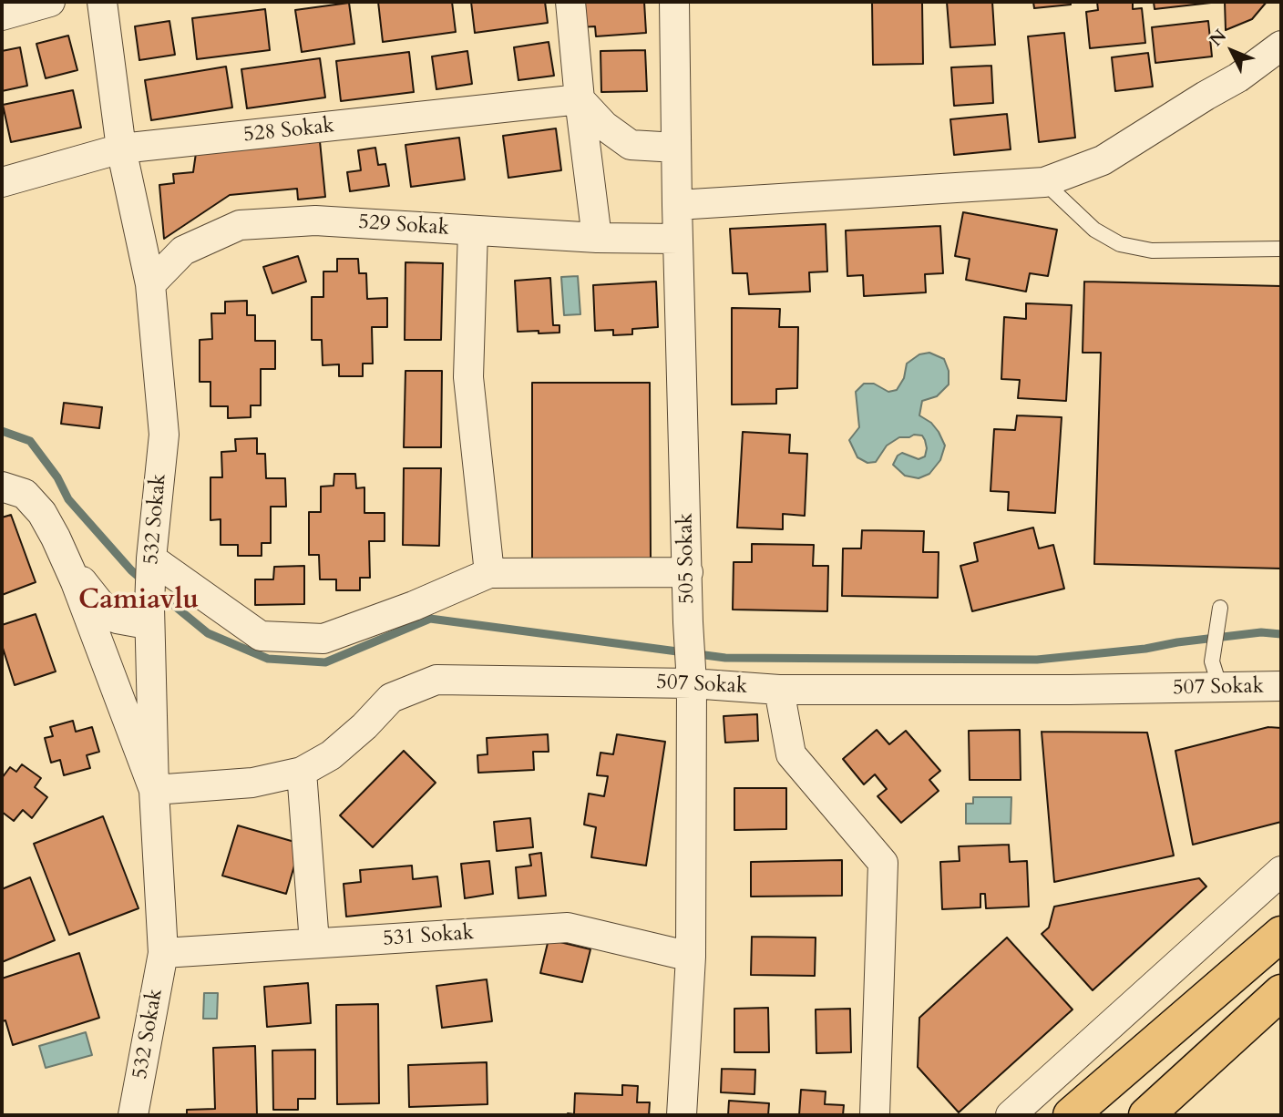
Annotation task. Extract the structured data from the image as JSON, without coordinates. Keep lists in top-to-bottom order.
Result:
{
  "streets": {
    "street": [
      "528 Sokak",
      "529 Sokak",
      "532 Sokak",
      "505 Sokak",
      "507 Sokak",
      "531 Sokak"
    ]
  },
  "crossings": [
    ["528 Sokak", "532 Sokak"],
    ["529 Sokak", "532 Sokak"],
    ["529 Sokak", "505 Sokak"],
    ["532 Sokak", "507 Sokak"],
    ["532 Sokak", "531 Sokak"],
    ["505 Sokak", "507 Sokak"],
    ["505 Sokak", "531 Sokak"]
  ],
  "districts": ["Camiavlu"],
  "north": "top left"
}
